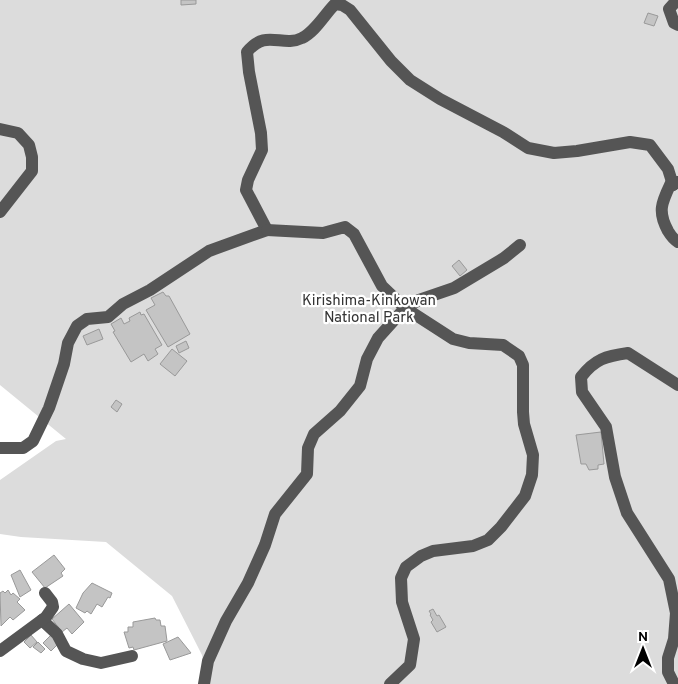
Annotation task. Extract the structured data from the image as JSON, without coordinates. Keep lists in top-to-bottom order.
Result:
{
  "parks": ["Kirishima-Kinkowan National Park"],
  "north": "top"
}
